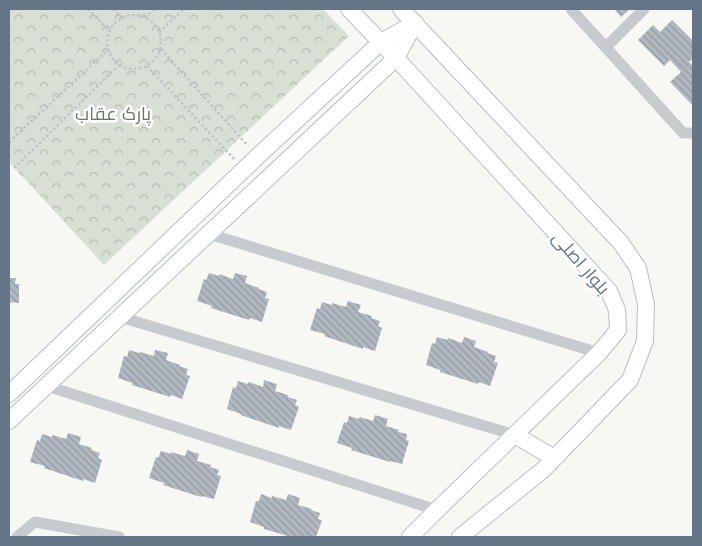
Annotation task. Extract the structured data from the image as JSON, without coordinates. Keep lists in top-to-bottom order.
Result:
{
  "streets": {
    "street": ["بلوار اصلی"]
  },
  "parks": ["پارک عقاب"]
}
